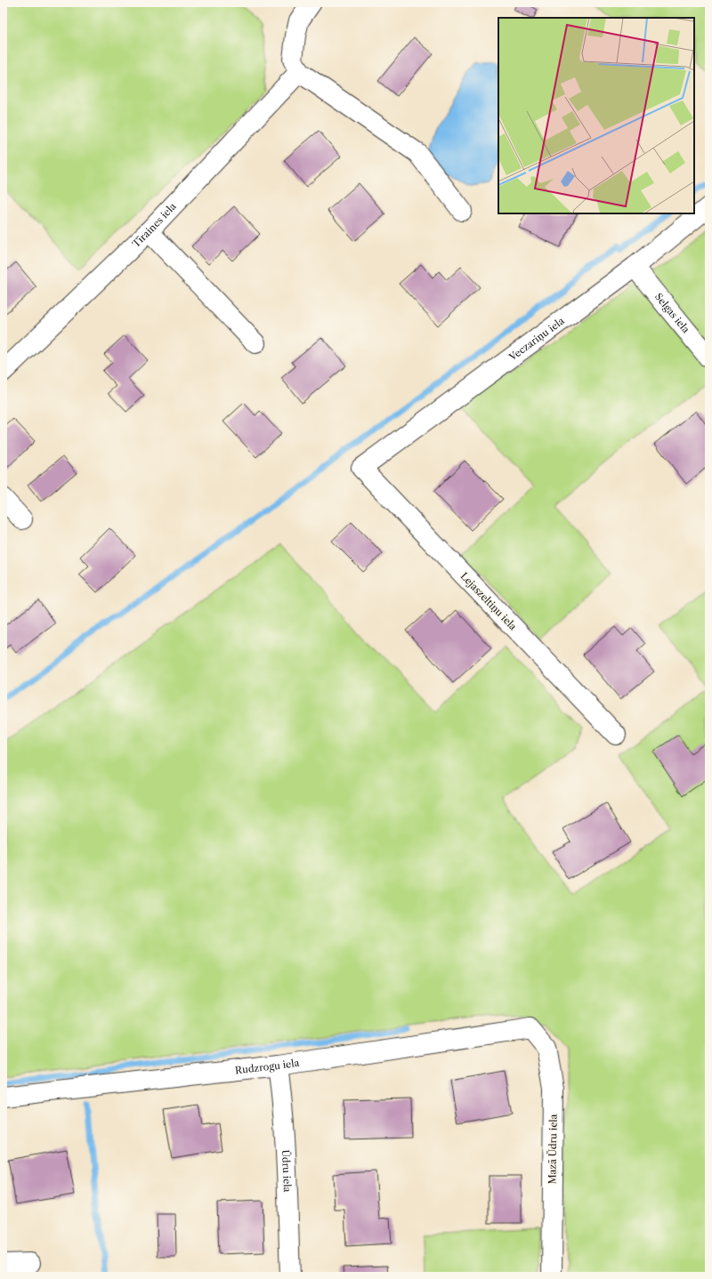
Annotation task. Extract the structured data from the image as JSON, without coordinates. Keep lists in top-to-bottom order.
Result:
{
  "streets": {
    "street": [
      "Tīraines iela",
      "Selgas iela",
      "Veczariņu iela",
      "Lejaszeltiņu iela",
      "Rudzrogu iela",
      "Mazā Ūdru iela",
      "Ūdru iela"
    ]
  },
  "crossings": [
    ["Selgas iela", "Veczariņu iela"],
    ["Veczariņu iela", "Lejaszeltiņu iela"],
    ["Rudzrogu iela", "Mazā Ūdru iela"],
    ["Rudzrogu iela", "Ūdru iela"]
  ]
}
